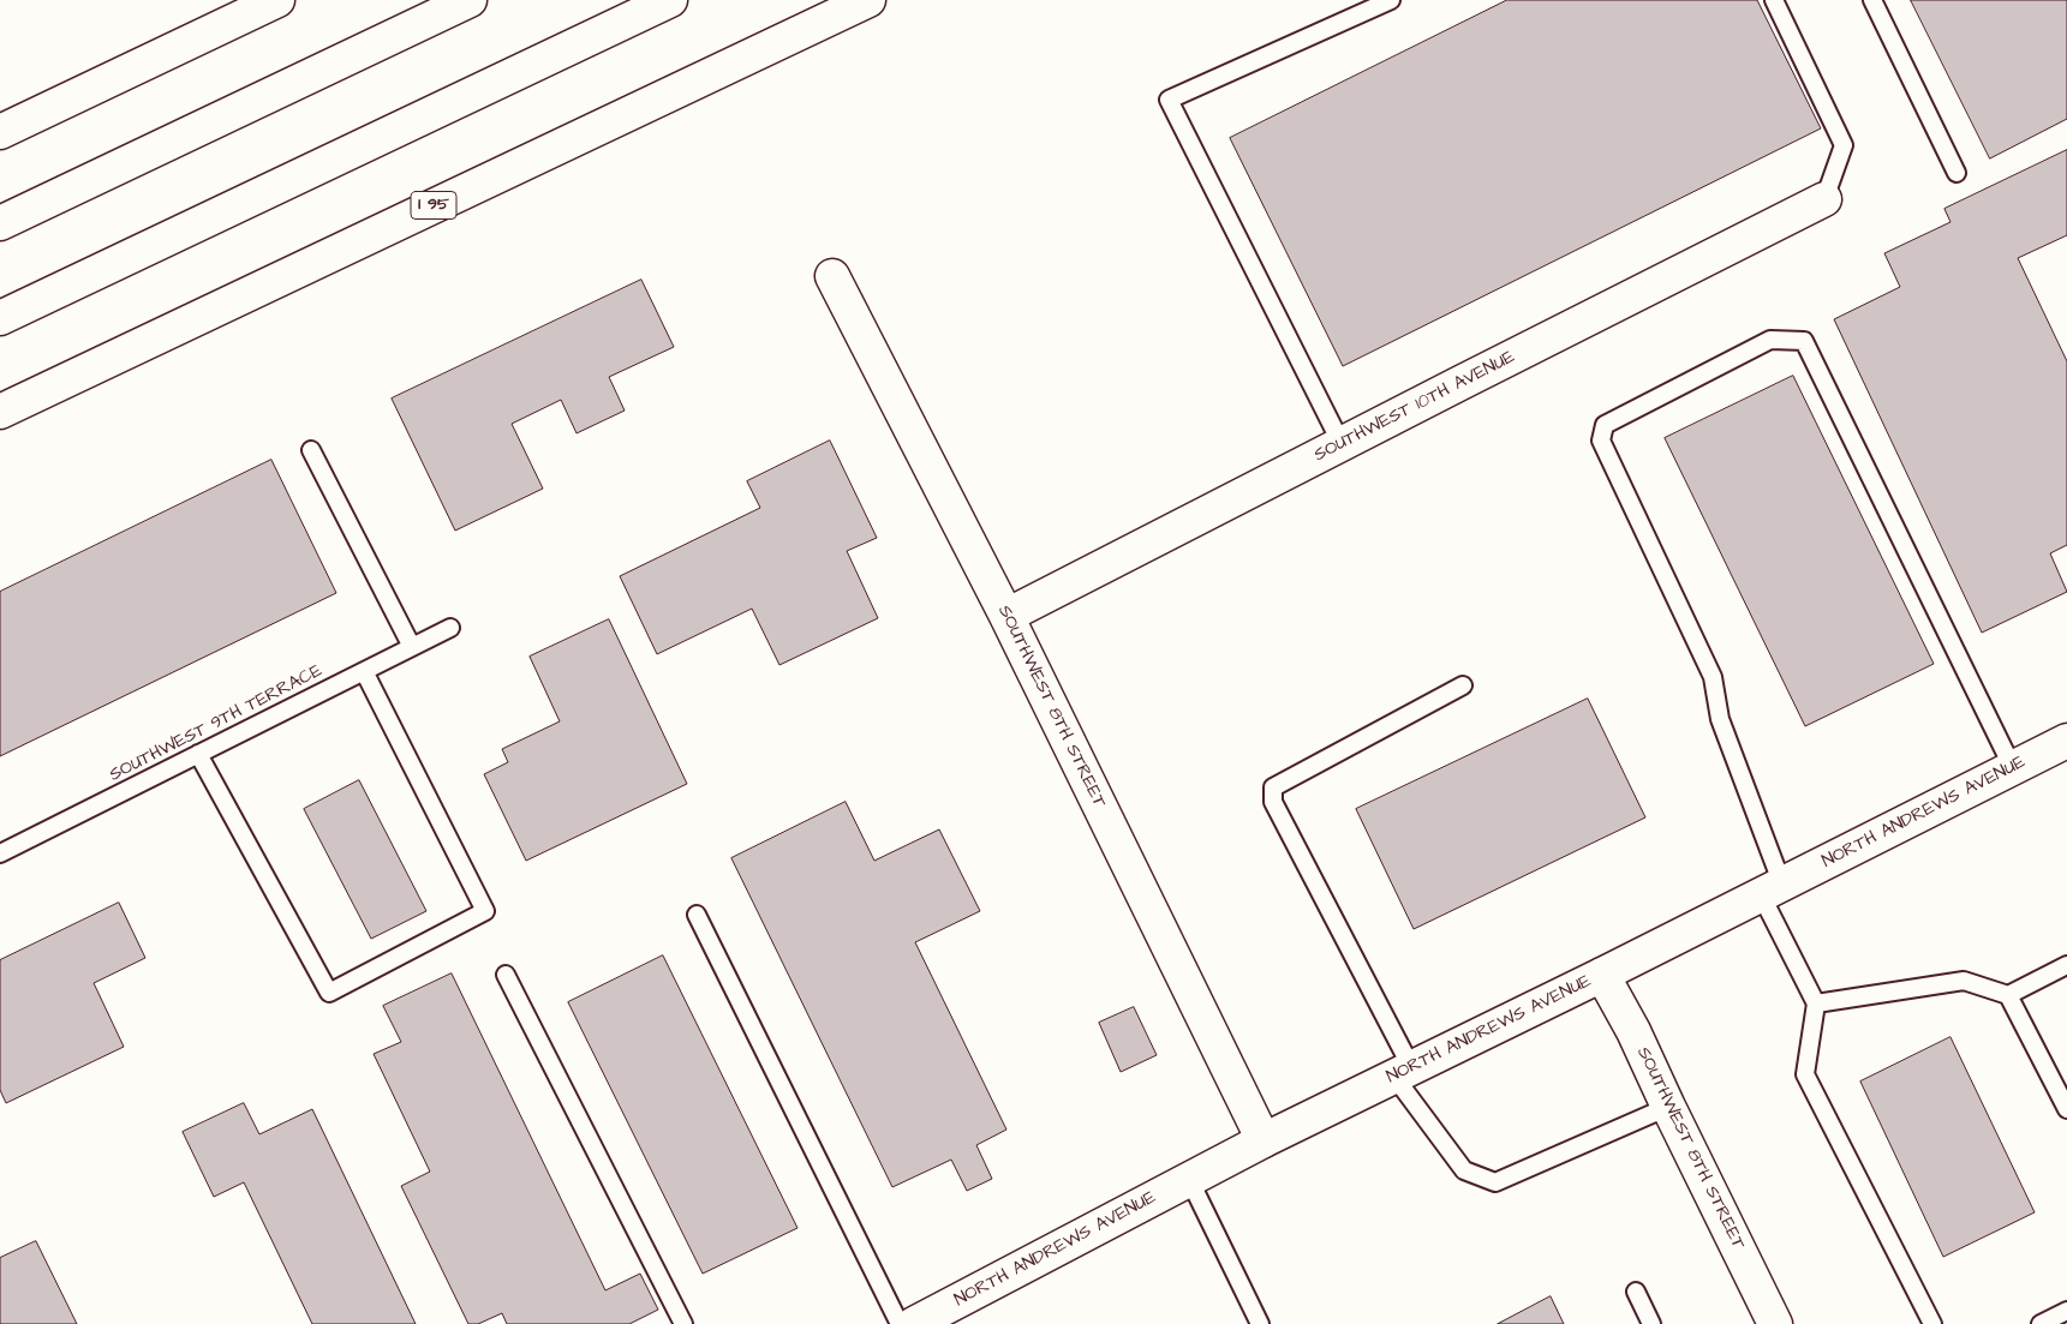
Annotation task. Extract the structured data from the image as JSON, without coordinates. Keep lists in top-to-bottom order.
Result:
{
  "streets": {
    "main road": [
      "I 95",
      "SOUTHWEST 10TH AVENUE",
      "SOUTHWEST 8TH STREET",
      "NORTH ANDREWS AVENUE"
    ],
    "lane": ["SOUTHWEST 9TH TERRACE"]
  },
  "crossings": [
    ["SOUTHWEST 10TH AVENUE", "SOUTHWEST 8TH STREET"],
    ["SOUTHWEST 8TH STREET", "NORTH ANDREWS AVENUE"]
  ]
}
